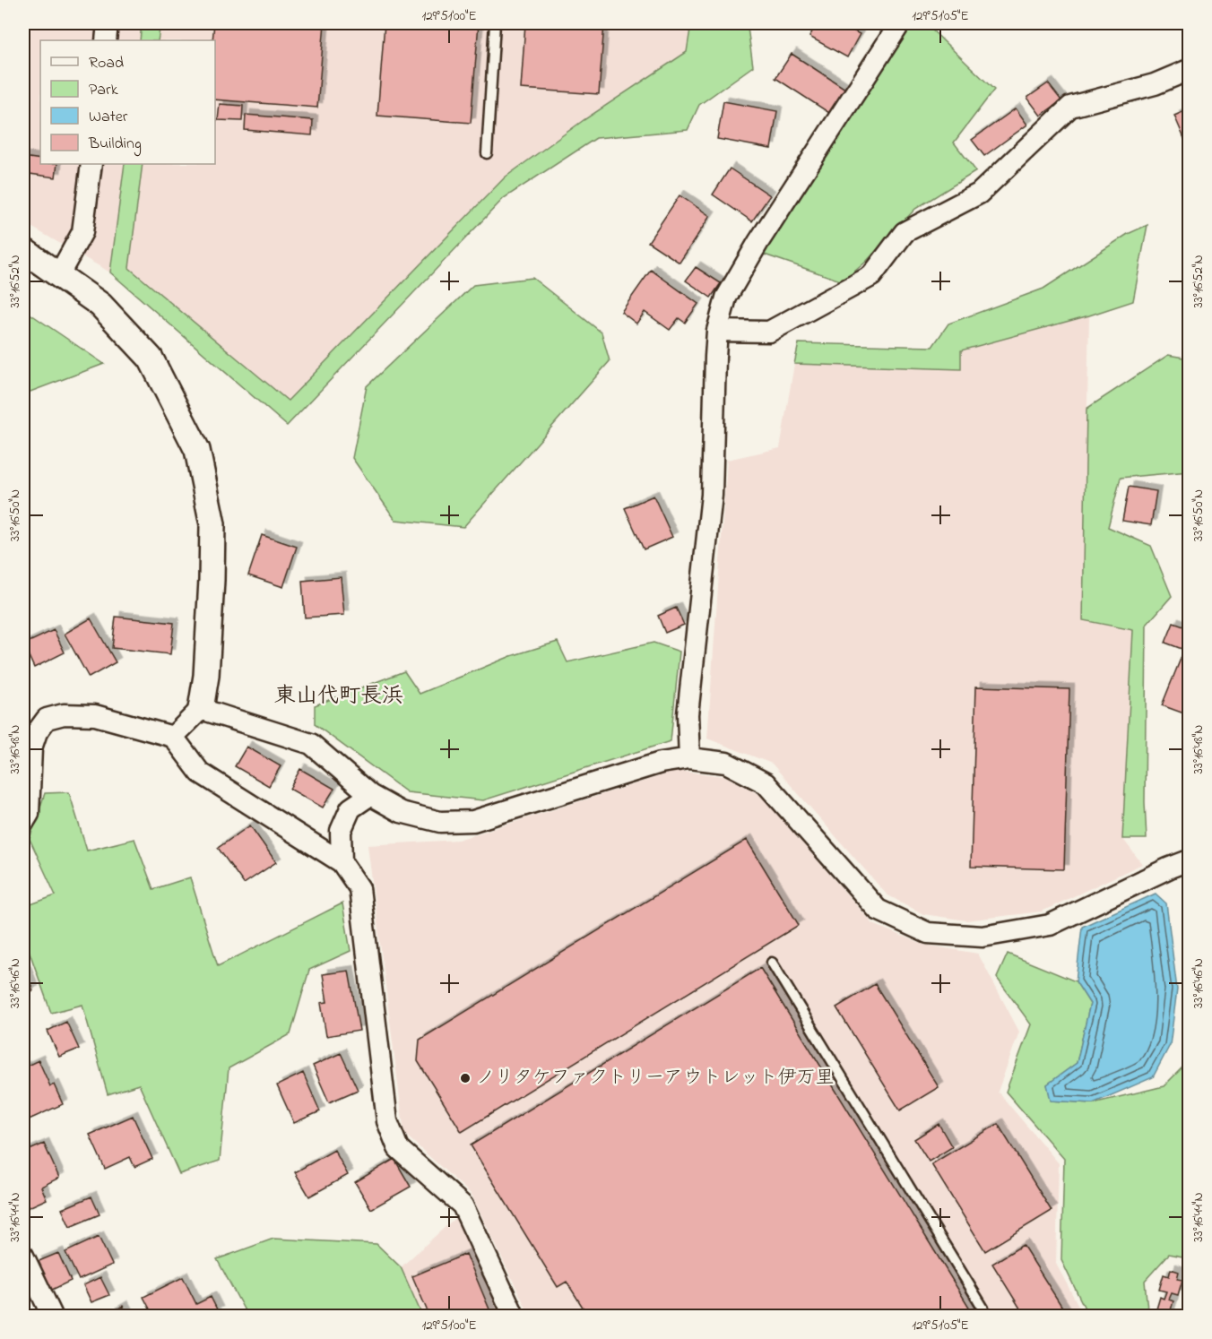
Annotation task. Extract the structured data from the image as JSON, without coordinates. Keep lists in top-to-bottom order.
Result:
{
  "districts": ["東山代町長浜"],
  "places": ["ノリタケファクトリーアウトレット伊万里"],
  "legend": [
    "Road",
    "Park",
    "Water",
    "Building"
  ],
  "coordinates": [
    "129°51'00\"E",
    "129°51'05\"E",
    "33°16'52\"N",
    "33°16'50\"N",
    "33°16'48\"N",
    "33°16'46\"N",
    "33°16'44\"N"
  ]
}
